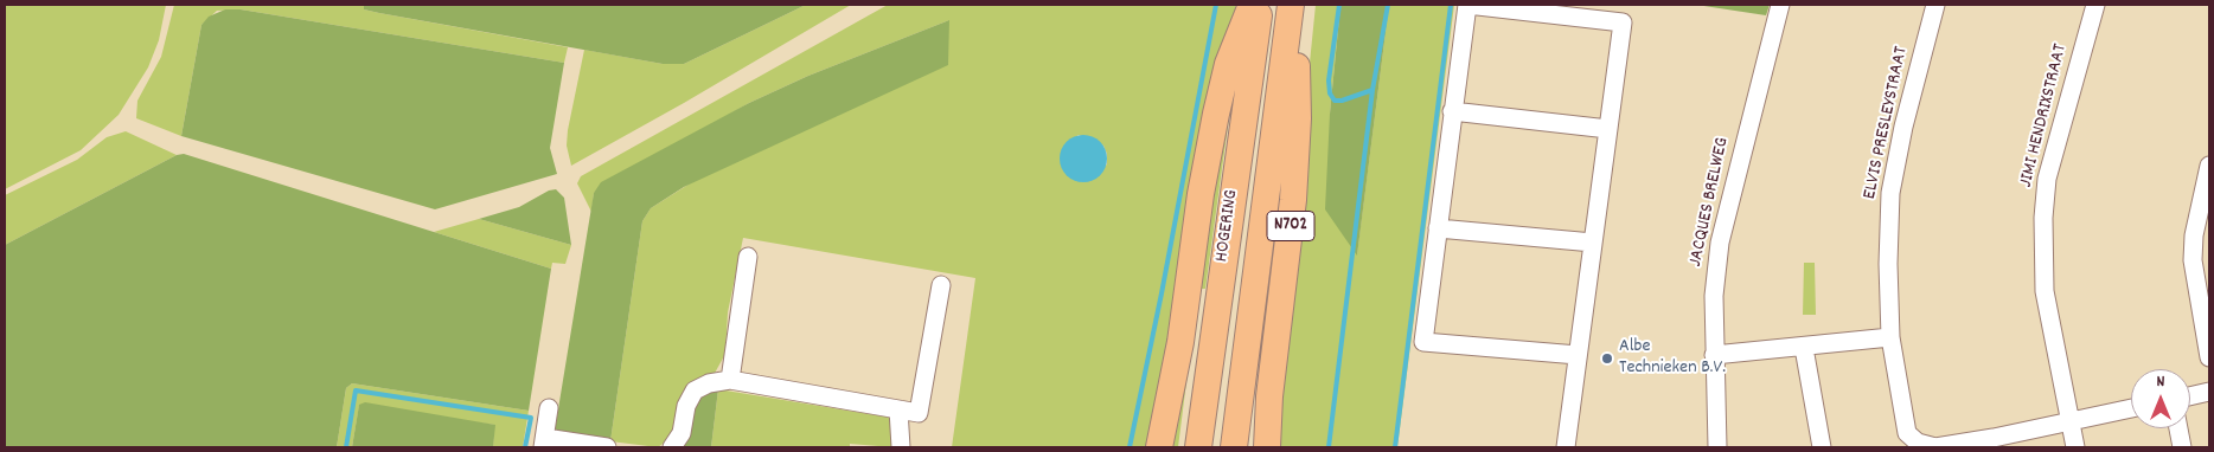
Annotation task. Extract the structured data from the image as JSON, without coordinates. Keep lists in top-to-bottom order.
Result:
{
  "streets": {
    "highway": ["HOGERING", "N702"],
    "street": ["JIMI HENDRIXSTRAAT", "ELVIS PRESLEYSTRAAT", "JACQUES BRELWEG"]
  },
  "crossings": [
    ["JIMI HENDRIXSTRAAT", "ELVIS PRESLEYSTRAAT"],
    ["HOGERING", "N702"]
  ],
  "places": ["Albe Technieken B.V."],
  "north": "top"
}
